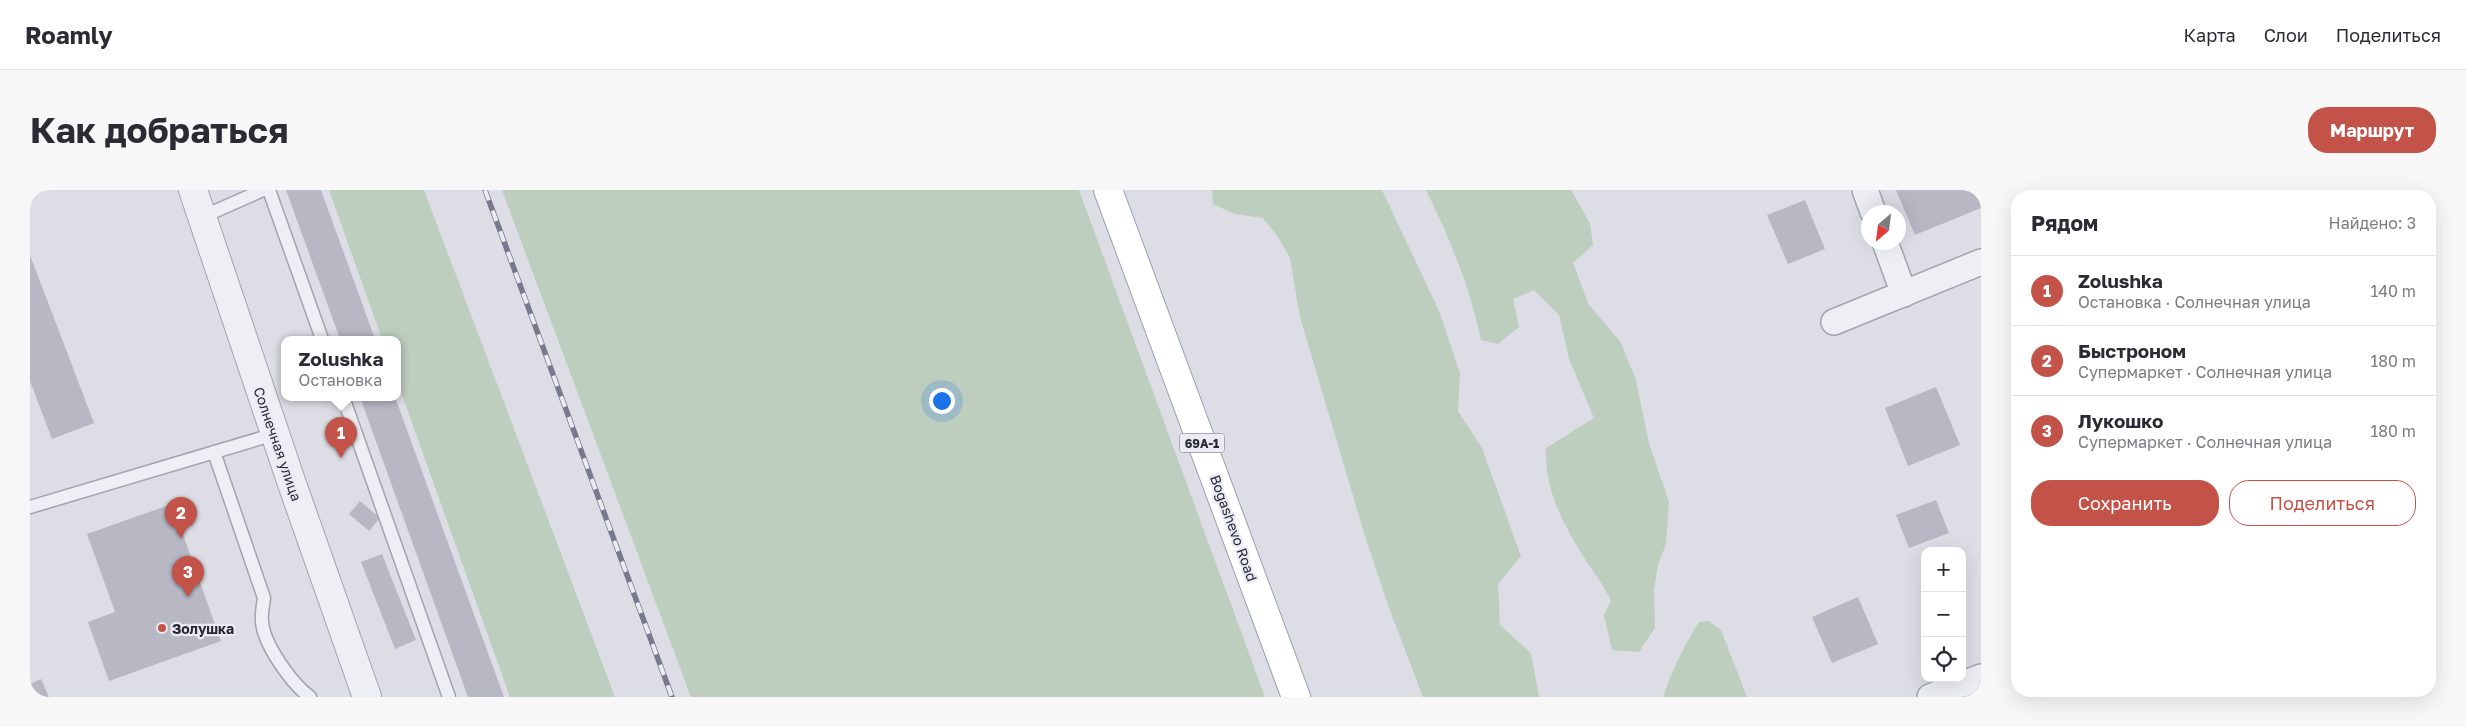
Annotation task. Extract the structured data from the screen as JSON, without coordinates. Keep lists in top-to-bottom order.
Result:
{
  "streets": {
    "main road": ["69А-1", "Bogashevo Road"],
    "street": ["Солнечная улица"]
  },
  "places": ["Золушка"],
  "north": "bottom left",
  "page": {
    "header": "Roamly",
    "nav": ["Карта", "Слои", "Поделиться"],
    "buttons": [
      "Маршрут",
      ["Сохранить", "Поделиться"]
    ],
    "title": "Как добраться",
    "heading": ["Рядом", "Найдено: 3"],
    "list": [
      {
        "mark": "1",
        "name": "Zolushka",
        "note": "Остановка · Солнечная улица",
        "value": "140 m"
      },
      {
        "mark": "2",
        "name": "Быстроном",
        "note": "Супермаркет · Солнечная улица",
        "value": "180 m"
      },
      {
        "mark": "3",
        "name": "Лукошко",
        "note": "Супермаркет · Солнечная улица",
        "value": "180 m"
      }
    ],
    "popup": ["Zolushka", "Остановка"],
    "pins": ["1", "2", "3"],
    "map_buttons": ["+", "−"]
  }
}
